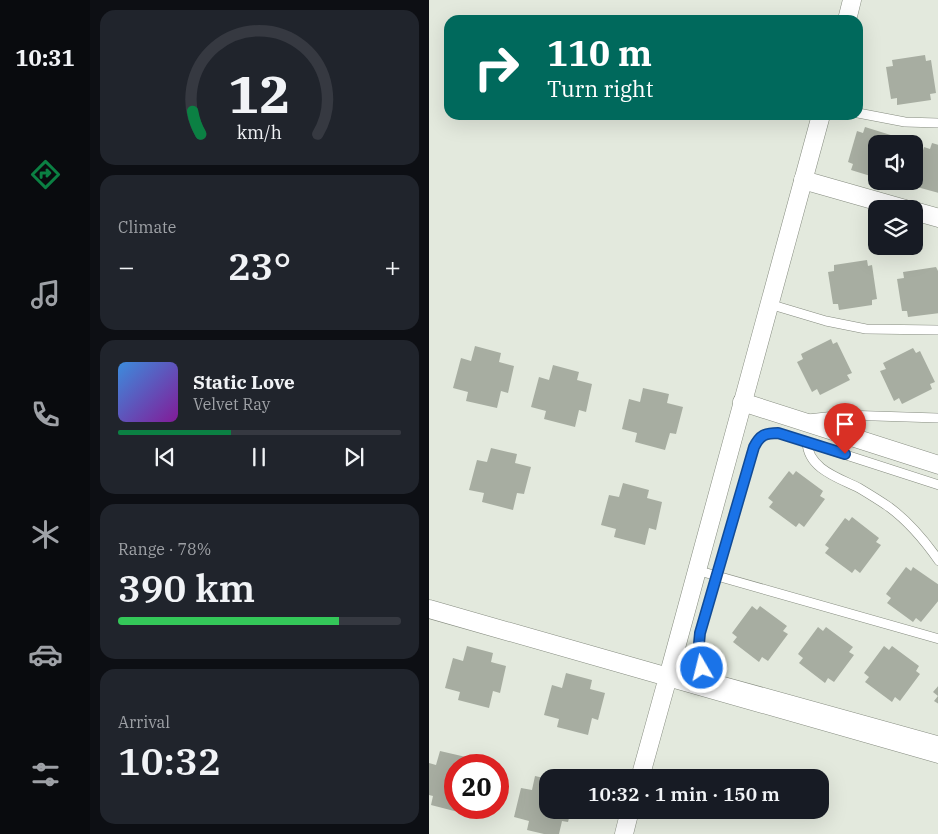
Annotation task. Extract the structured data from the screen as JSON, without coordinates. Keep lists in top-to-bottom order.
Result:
{
  "page": {
    "tabs": "10:31",
    "turn": ["110 m", "Turn right"],
    "tile": [
      "Climate",
      ["Range · 78%", "390 km"],
      ["Arrival", "10:32"]
    ],
    "heat": ["−", "23°", "+"],
    "song": ["Static Love", "Velvet Ray"],
    "limit": "20",
    "trip": "10:32 · 1 min · 150 m",
    "gauge": ["12", "km/h"]
  }
}
